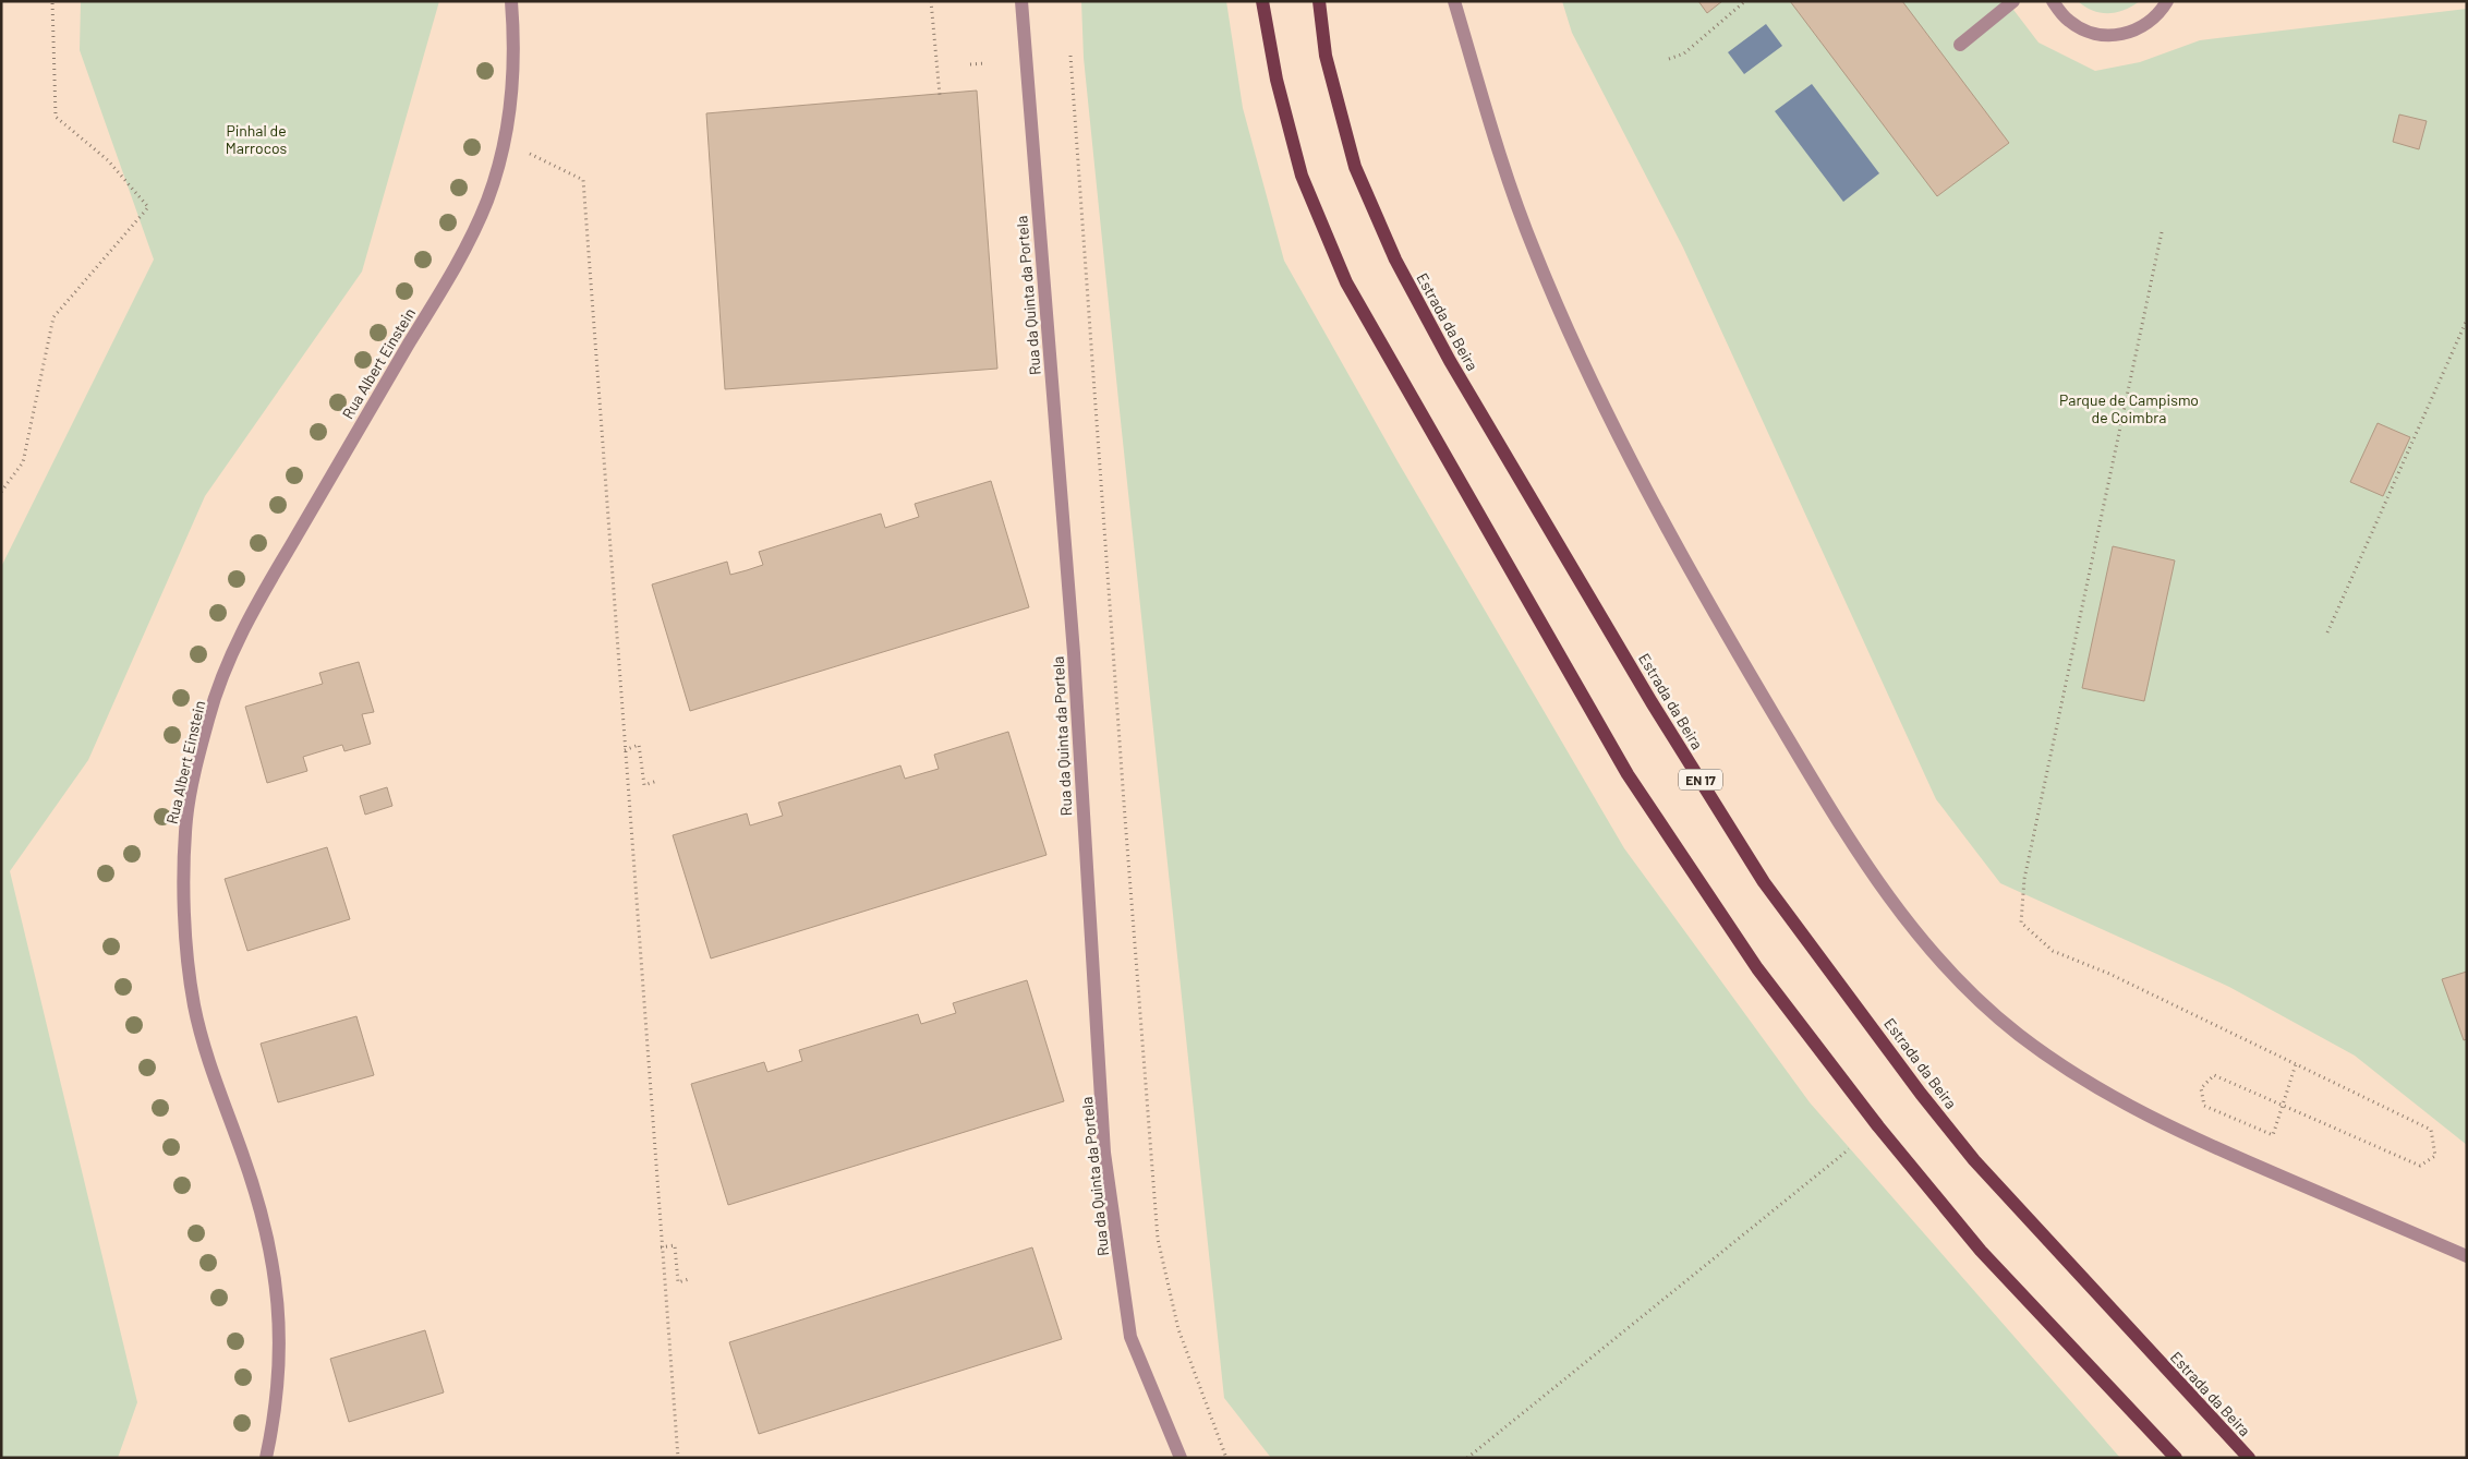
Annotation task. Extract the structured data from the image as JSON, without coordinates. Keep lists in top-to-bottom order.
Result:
{
  "streets": {
    "main road": ["Estrada da Beira", "EN 17"],
    "street": ["Rua da Quinta da Portela", "Rua Albert Einstein"]
  },
  "parks": ["Pinhal de Marrocos", "Parque de Campismo de Coimbra"]
}
